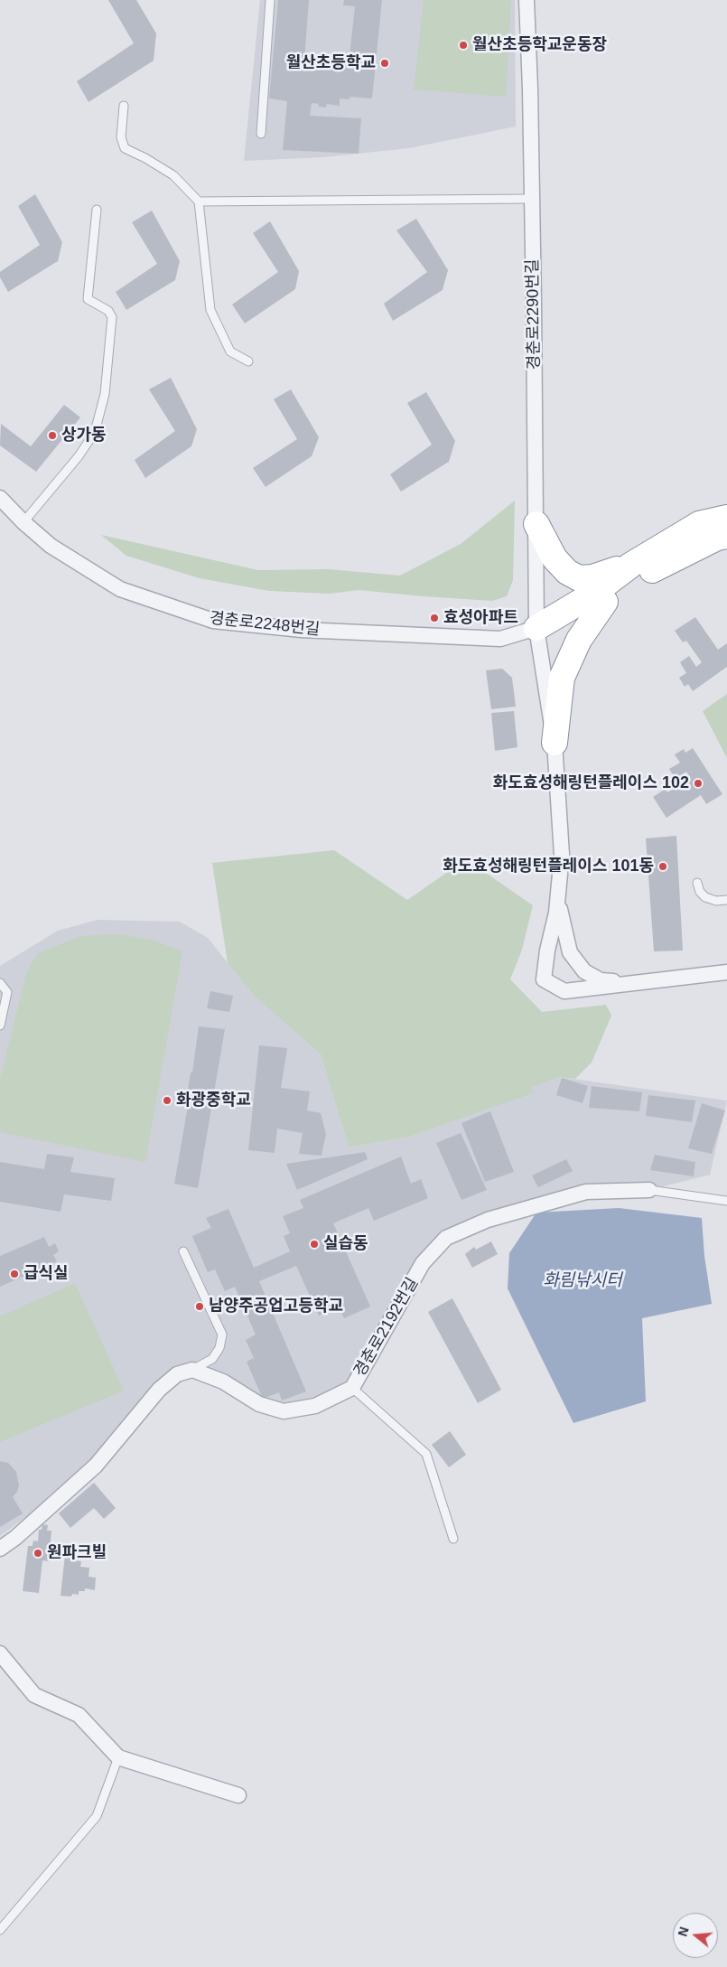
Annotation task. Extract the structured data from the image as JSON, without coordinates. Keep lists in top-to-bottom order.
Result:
{
  "streets": {
    "street": ["경춘로2290번길", "경춘로2248번길", "경춘로2192번길"]
  },
  "crossings": [
    ["경춘로2290번길", "경춘로2248번길"]
  ],
  "water": ["화림낚시터"],
  "places": [
    "월산초등학교운동장",
    "월산초등학교",
    "상가동",
    "효성아파트",
    "화도효성해링턴플레이스 102",
    "화도효성해링턴플레이스 101동",
    "화광중학교",
    "실습동",
    "급식실",
    "남양주공업고등학교",
    "원파크빌"
  ],
  "north": "left"
}
